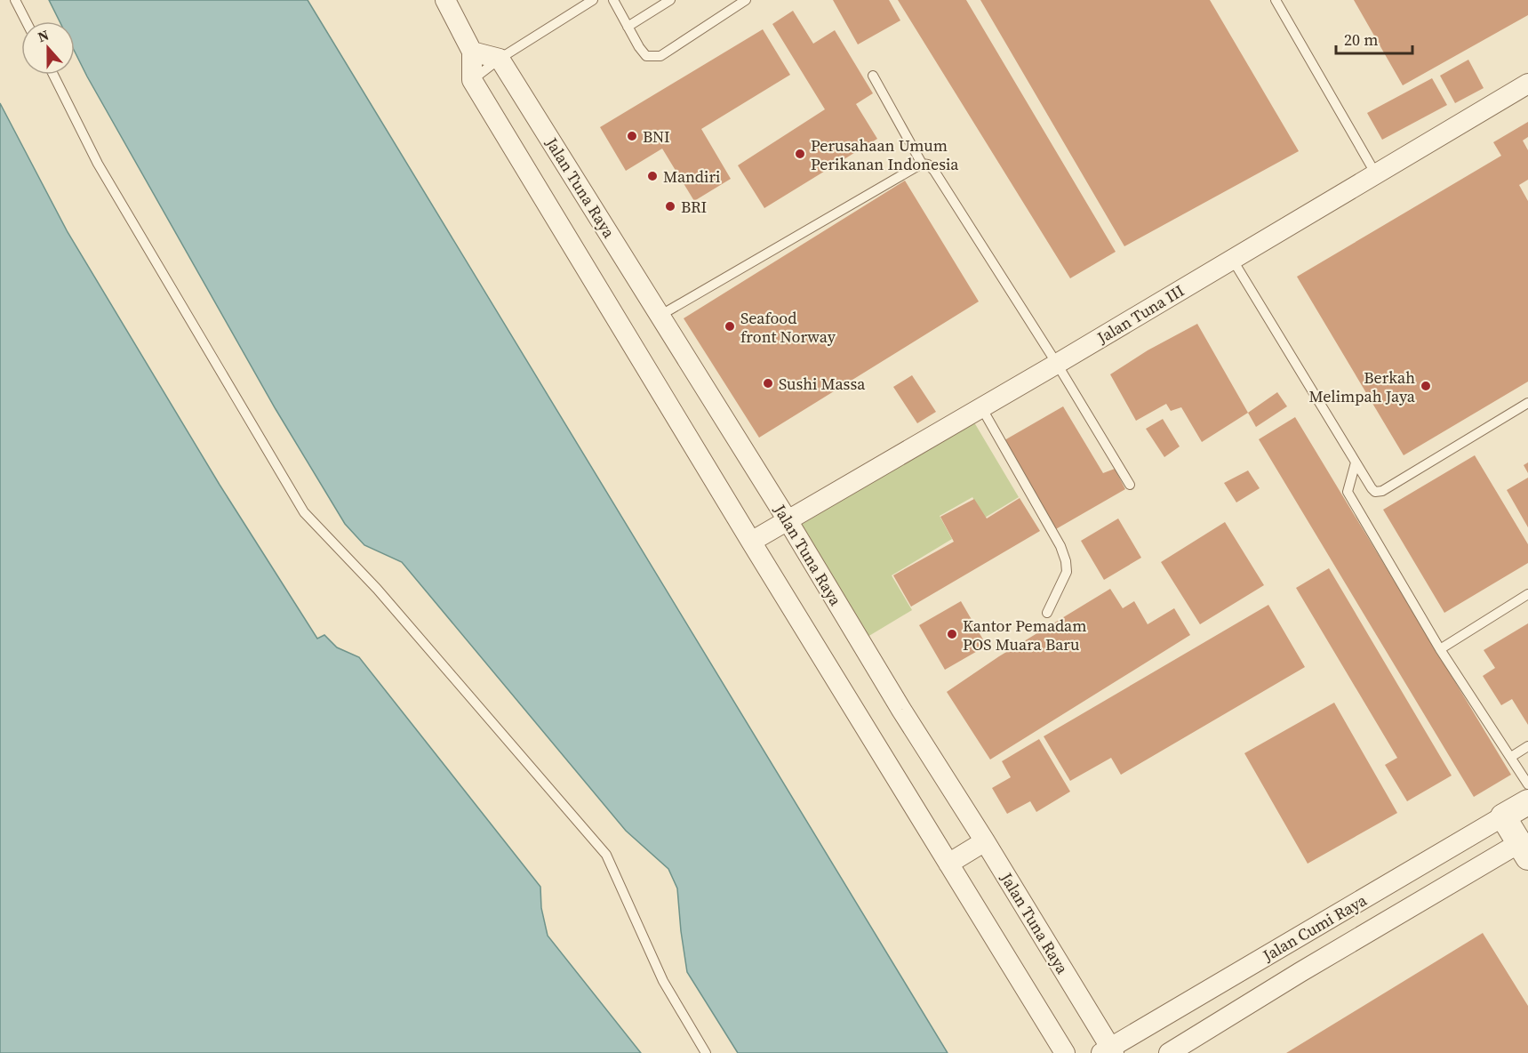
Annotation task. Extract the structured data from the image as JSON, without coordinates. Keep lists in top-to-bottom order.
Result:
{
  "streets": {
    "street": ["Jalan Tuna Raya", "Jalan Tuna III", "Jalan Cumi Raya"]
  },
  "crossings": [
    ["Jalan Tuna Raya", "Jalan Tuna III"],
    ["Jalan Tuna Raya", "Jalan Cumi Raya"]
  ],
  "places": [
    "BNI",
    "Perusahaan Umum Perikanan Indonesia",
    "Mandiri",
    "BRI",
    "Seafood front Norway",
    "Sushi Massa",
    "Berkah Melimpah Jaya",
    "Kantor Pemadam POS Muara Baru"
  ],
  "scale_bar": "20 m",
  "north": "top"
}
